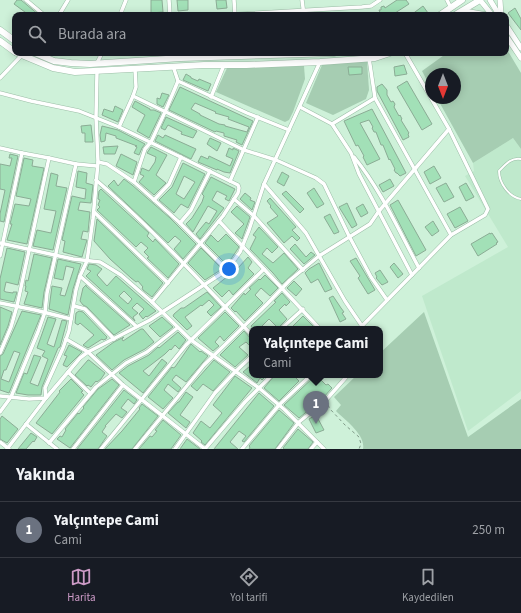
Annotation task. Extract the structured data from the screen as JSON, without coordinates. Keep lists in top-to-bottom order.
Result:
{
  "north": "bottom",
  "page": {
    "search": "Burada ara",
    "popup": ["Yalçıntepe Cami", "Cami"],
    "pins": "1",
    "heading": "Yakında",
    "list": [
      {
        "mark": "1",
        "name": "Yalçıntepe Cami",
        "note": "Cami",
        "value": "250 m"
      }
    ],
    "nav": ["Harita", "Yol tarifi", "Kaydedilen"]
  }
}
